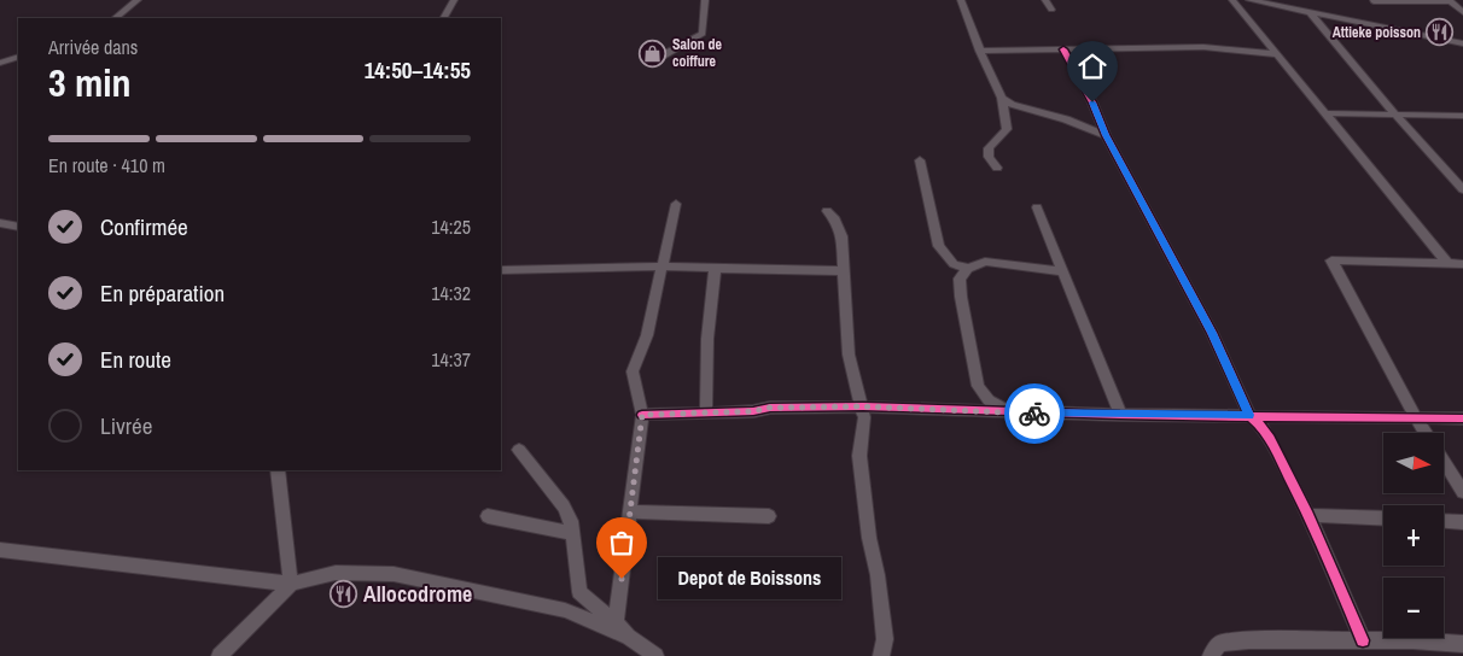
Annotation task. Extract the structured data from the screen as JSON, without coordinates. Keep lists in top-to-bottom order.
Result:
{
  "places": {
    "restaurant": ["Attieke poisson", "Allocodrome"],
    "shop": ["Salon de coiffure"],
    "other": ["Depot de Boissons"]
  },
  "north": "right",
  "page": {
    "heading": ["3 min", "Arrivée dans", "14:50–14:55"],
    "bar": "En route · 410 m",
    "list": [
      ["Confirmée", "14:25"],
      ["En préparation", "14:32"],
      ["En route", "14:37"],
      "Livrée"
    ],
    "map_buttons": ["+", "−"],
    "bubble": "Depot de Boissons"
  }
}
